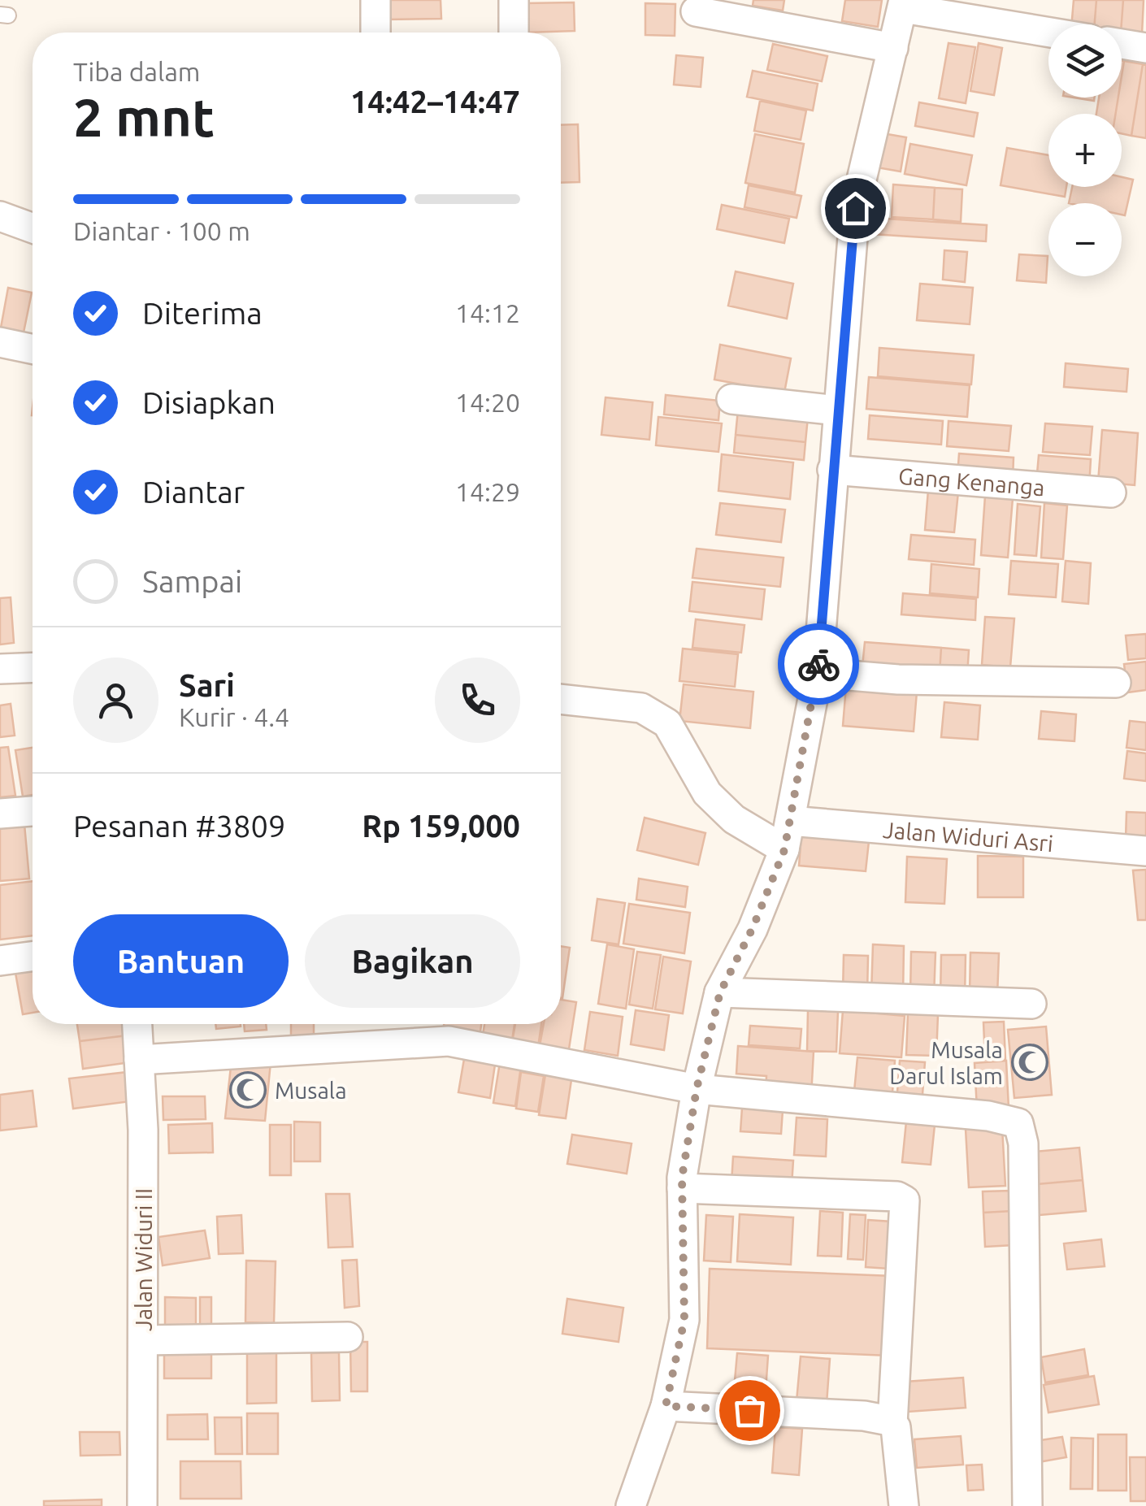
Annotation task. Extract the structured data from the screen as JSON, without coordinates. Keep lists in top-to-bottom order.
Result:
{
  "streets": {
    "street": ["Gang Kenanga", "Jalan Widuri Asri", "Jalan Widuri II"]
  },
  "places": {
    "mosque": ["Musala Darul Islam", "Musala"]
  },
  "page": {
    "map_buttons": ["+", "−"],
    "heading": ["2 mnt", "Tiba dalam", "14:42–14:47"],
    "panel": [
      "Sari",
      "Kurir · 4.4",
      "Pesanan #3809",
      "Rp 159,000"
    ],
    "bar": "Diantar · 100 m",
    "list": [
      ["Diterima", "14:12"],
      ["Disiapkan", "14:20"],
      ["Diantar", "14:29"],
      "Sampai"
    ],
    "buttons": ["Bantuan", "Bagikan"]
  }
}
